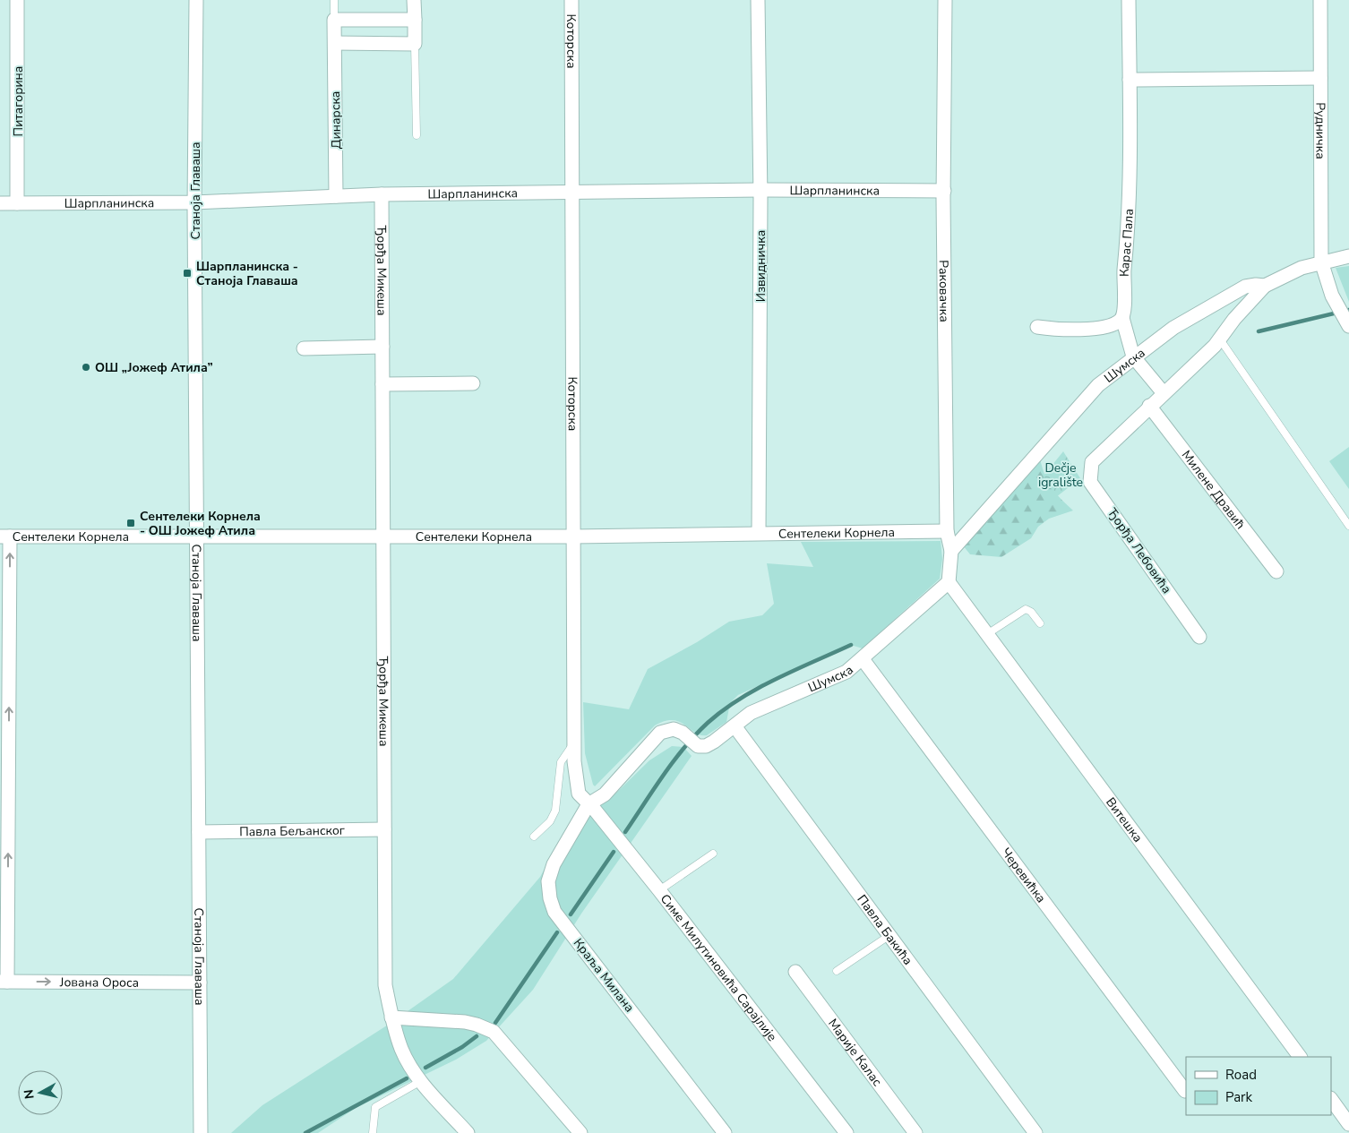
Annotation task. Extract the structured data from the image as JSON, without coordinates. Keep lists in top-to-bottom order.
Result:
{
  "streets": {
    "street": [
      "Которска",
      "Питагорина",
      "Динарска",
      "Рудничка",
      "Шарпланинска",
      "Станоја Главаша",
      "Карас Пала",
      "Извидничка",
      "Ђорђа Микеша",
      "Раковачка",
      "Шумска",
      "Милене Дравић",
      "Сентелеки Корнела",
      "Ђорђа Лебовића",
      "Витешка",
      "Павла Бељанског",
      "Черевићка",
      "Павла Бакића",
      "Симе Милутиновића Сарајлије",
      "Краља Милана",
      "Јована Ороса",
      "Марије Калас"
    ]
  },
  "crossings": [
    ["Которска", "Шарпланинска"],
    ["Которска", "Шумска"],
    ["Которска", "Сентелеки Корнела"],
    ["Которска", "Симе Милутиновића Сарајлије"],
    ["Которска", "Краља Милана"],
    ["Питагорина", "Шарпланинска"],
    ["Динарска", "Шарпланинска"],
    ["Рудничка", "Шумска"],
    ["Шарпланинска", "Станоја Главаша"],
    ["Шарпланинска", "Извидничка"],
    ["Шарпланинска", "Ђорђа Микеша"],
    ["Шарпланинска", "Раковачка"],
    ["Станоја Главаша", "Сентелеки Корнела"],
    ["Станоја Главаша", "Павла Бељанског"],
    ["Станоја Главаша", "Јована Ороса"],
    ["Извидничка", "Сентелеки Корнела"],
    ["Ђорђа Микеша", "Сентелеки Корнела"],
    ["Ђорђа Микеша", "Павла Бељанског"],
    ["Раковачка", "Шумска"],
    ["Раковачка", "Сентелеки Корнела"],
    ["Раковачка", "Витешка"],
    ["Шумска", "Витешка"],
    ["Шумска", "Черевићка"],
    ["Шумска", "Павла Бакића"],
    ["Шумска", "Симе Милутиновића Сарајлије"],
    ["Шумска", "Краља Милана"],
    ["Милене Дравић", "Ђорђа Лебовића"],
    ["Симе Милутиновића Сарајлије", "Краља Милана"]
  ],
  "one_way": ["Јована Ороса"],
  "parks": ["Dečje igralište"],
  "places": {
    "transit": ["Шарпланинска - Станоја Главаша", "Сентелеки Корнела - ОШ Јожеф Атила"],
    "other": ["ОШ „Јожеф Атила”"]
  },
  "legend": ["Road", "Park"],
  "north": "left"
}
